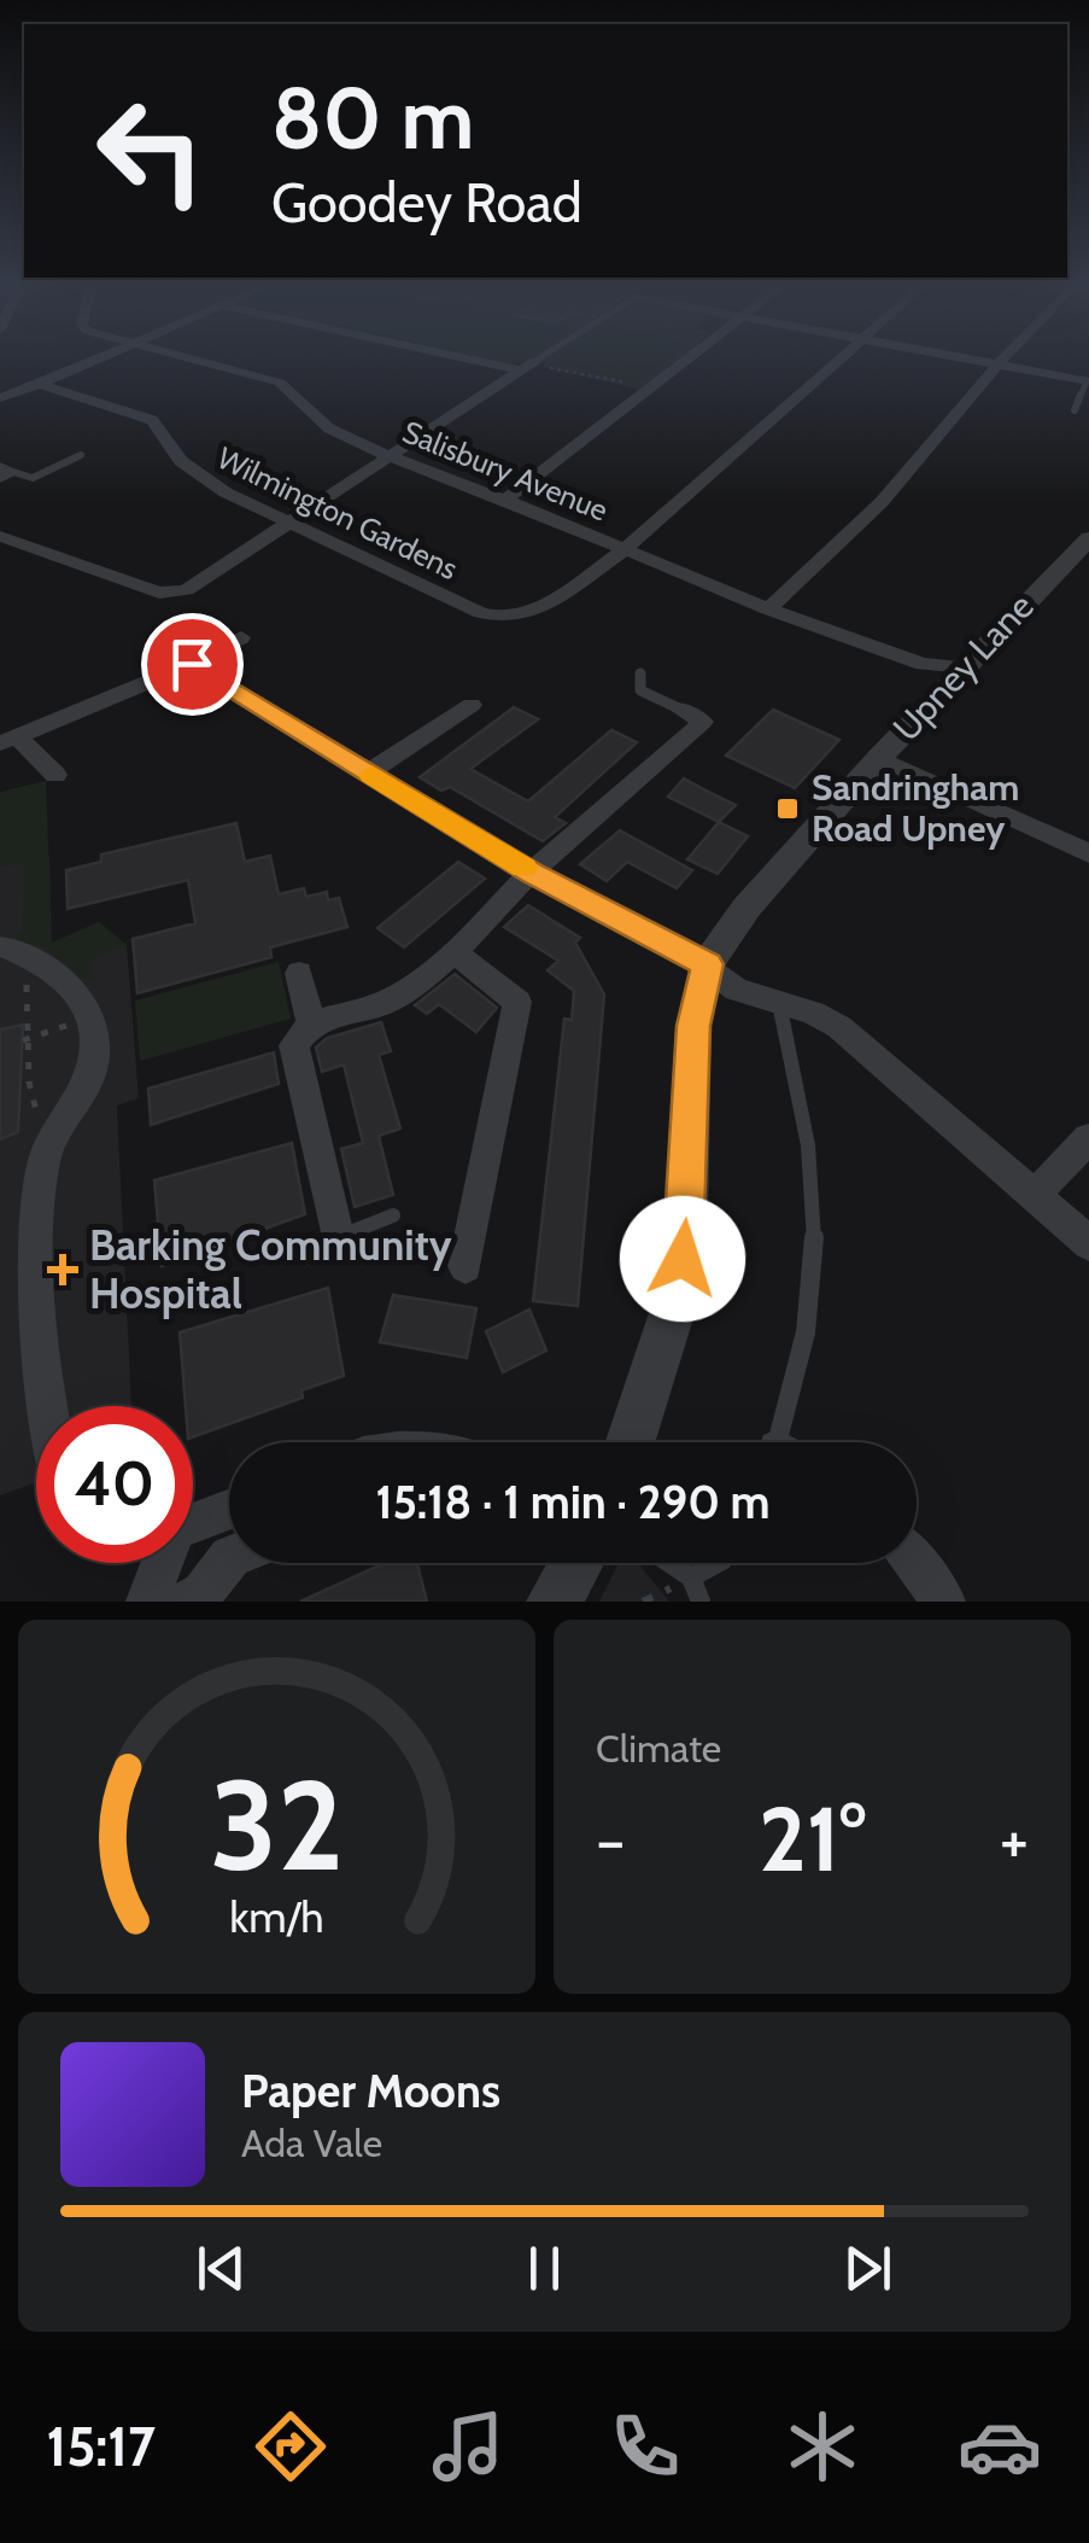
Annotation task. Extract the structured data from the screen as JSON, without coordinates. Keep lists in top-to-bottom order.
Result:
{
  "streets": {
    "street": ["Salisbury Avenue", "Wilmington Gardens", "Upney Lane"]
  },
  "crossings": [
    ["Salisbury Avenue", "Wilmington Gardens"],
    ["Salisbury Avenue", "Upney Lane"]
  ],
  "places": {
    "transit": ["Sandringham Road Upney"],
    "health": ["Barking Community Hospital"]
  },
  "page": {
    "turn": ["80 m", "Goodey Road"],
    "limit": "40",
    "trip": "15:18 · 1 min · 290 m",
    "tile": "Climate",
    "heat": ["−", "21°", "+"],
    "song": ["Paper Moons", "Ada Vale"],
    "tabs": "15:17",
    "gauge": ["32", "km/h"]
  }
}
